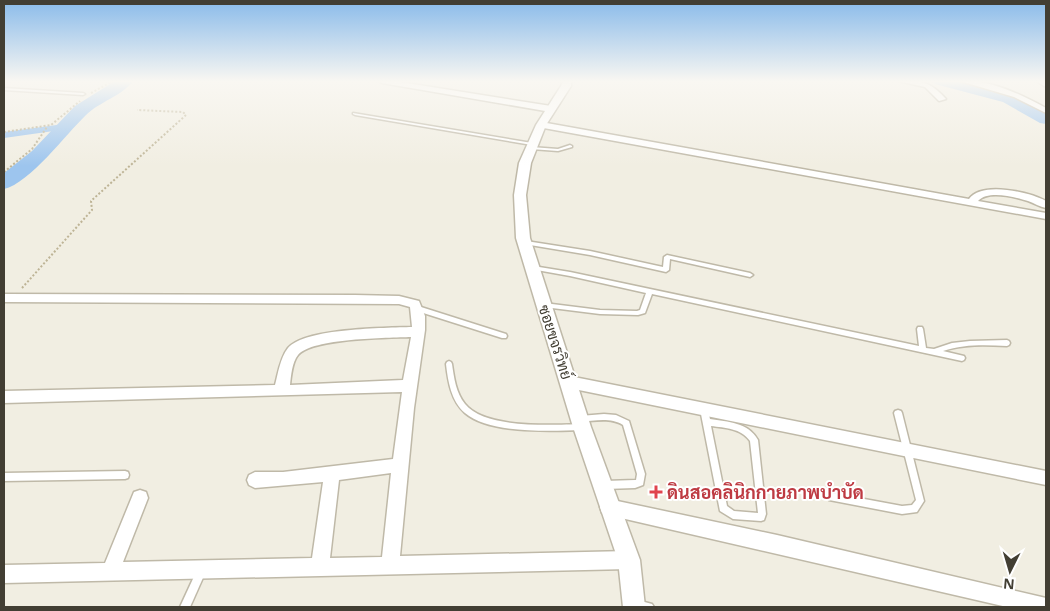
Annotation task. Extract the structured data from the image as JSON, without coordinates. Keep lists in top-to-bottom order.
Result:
{
  "streets": {
    "street": ["ซอยขจรวิทย์"]
  },
  "places": {
    "health": ["ดินสอคลินิกกายภาพบำบัด"]
  },
  "north": "bottom"
}
